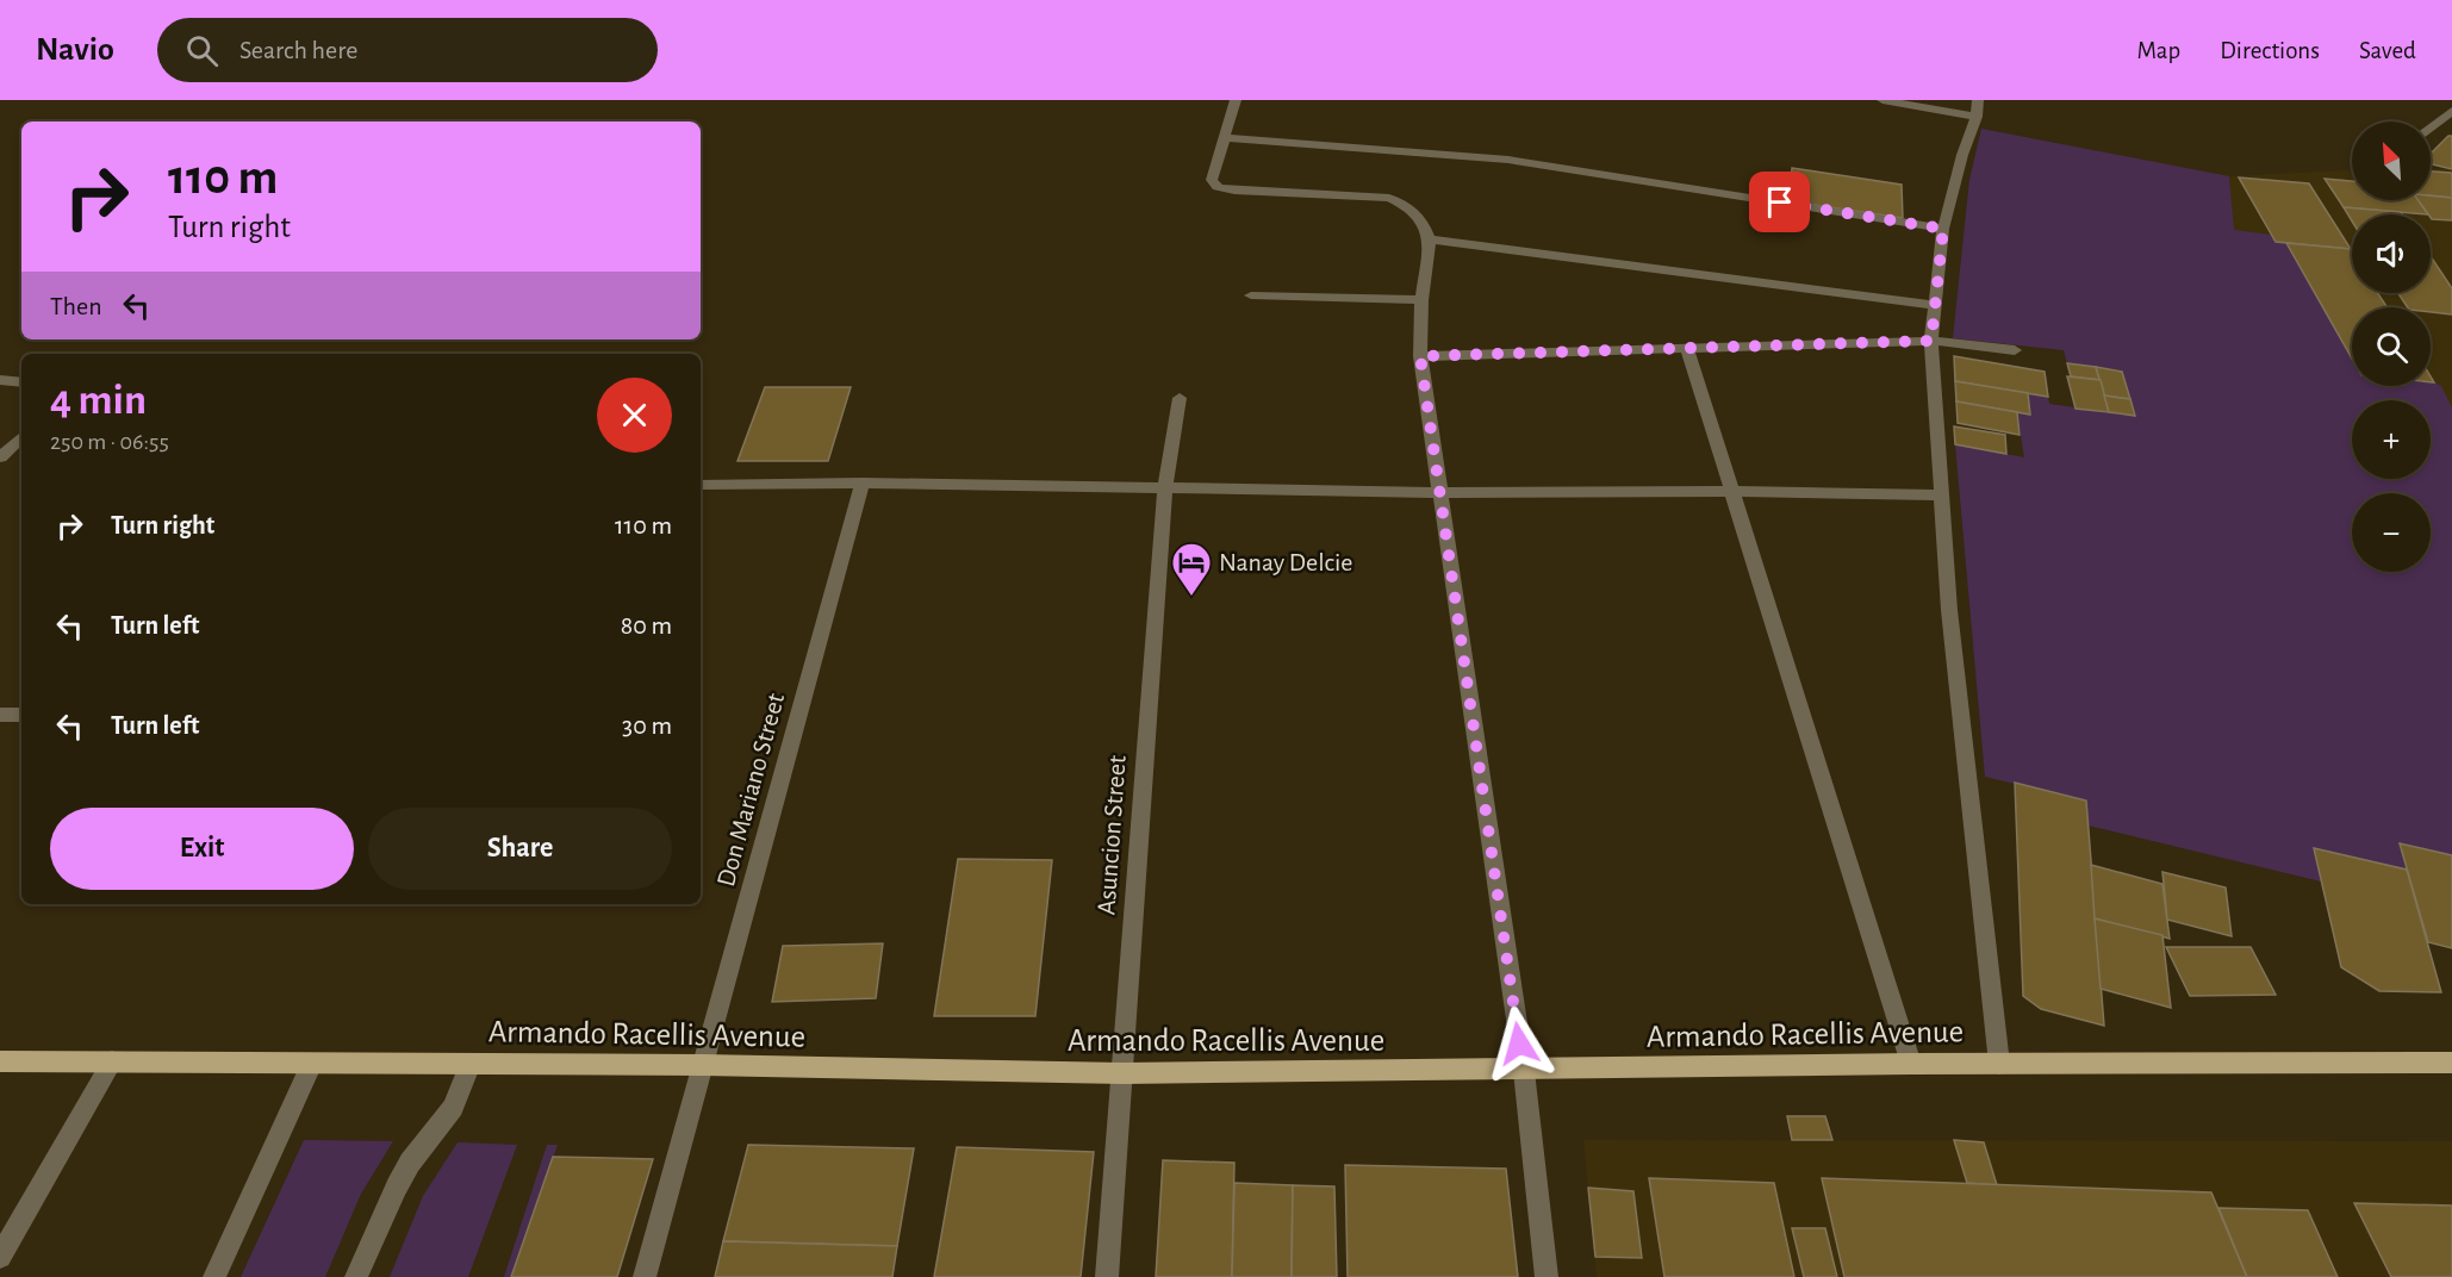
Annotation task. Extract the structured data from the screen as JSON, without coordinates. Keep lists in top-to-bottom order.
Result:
{
  "streets": {
    "main road": ["Armando Racellis Avenue"],
    "street": ["Don Mariano Street", "Asuncion Street"]
  },
  "crossings": [
    ["Don Mariano Street", "Armando Racellis Avenue"],
    ["Asuncion Street", "Armando Racellis Avenue"]
  ],
  "places": {
    "hotel": ["Nanay Delcie"]
  },
  "north": "top left",
  "page": {
    "header": "Navio",
    "search": "Search here",
    "nav": ["Map", "Directions", "Saved"],
    "map_buttons": ["+", "−"],
    "turn": ["110 m", "Turn right"],
    "then": "Then",
    "heading": ["4 min", "250 m · 06:55"],
    "list": [
      {
        "name": "Turn right",
        "value": "110 m"
      },
      {
        "name": "Turn left",
        "value": "80 m"
      },
      {
        "name": "Turn left",
        "value": "30 m"
      }
    ],
    "buttons": ["Exit", "Share"]
  }
}
